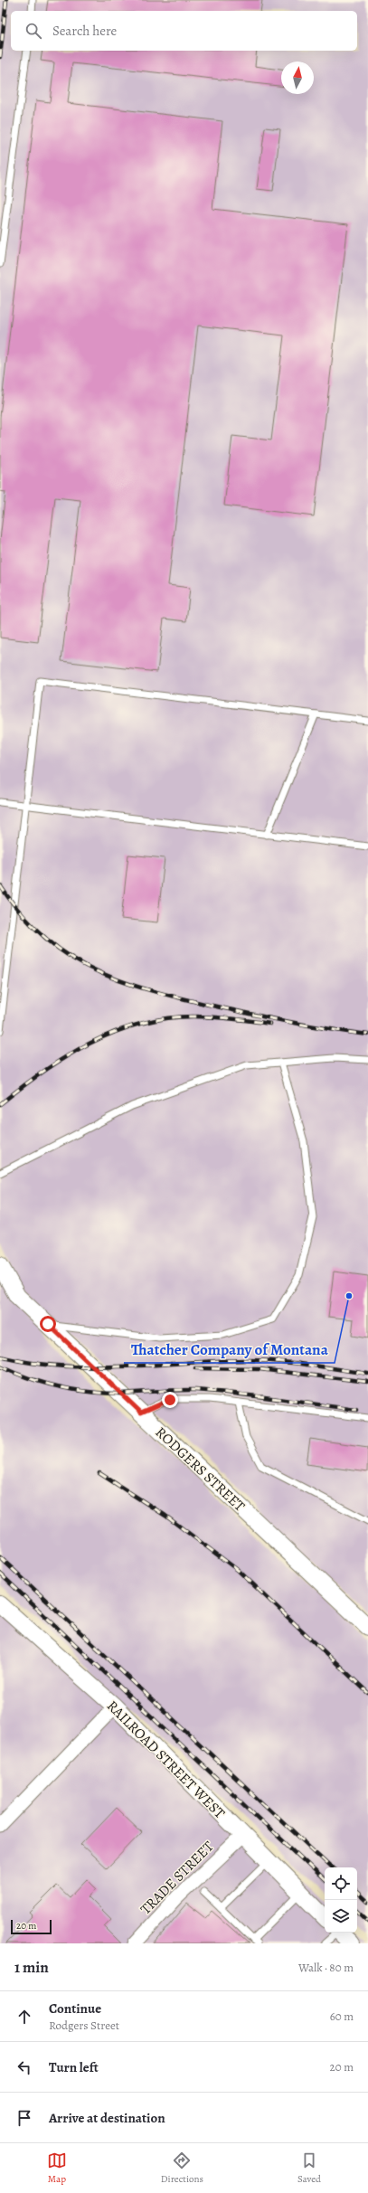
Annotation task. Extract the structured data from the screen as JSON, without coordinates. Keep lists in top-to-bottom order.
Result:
{
  "streets": {
    "street": ["RODGERS STREET", "RAILROAD STREET WEST", "TRADE STREET"]
  },
  "crossings": [
    ["RAILROAD STREET WEST", "TRADE STREET"]
  ],
  "places": ["Thatcher Company of Montana"],
  "scale_bar": "20 m",
  "north": "top",
  "page": {
    "search": "Search here",
    "scale": "20 m",
    "heading": ["1 min", "Walk · 80 m"],
    "list": [
      ["Continue", "Rodgers Street", "60 m"],
      ["Turn left", "20 m"],
      "Arrive at destination"
    ],
    "nav": ["Map", "Directions", "Saved"]
  }
}
